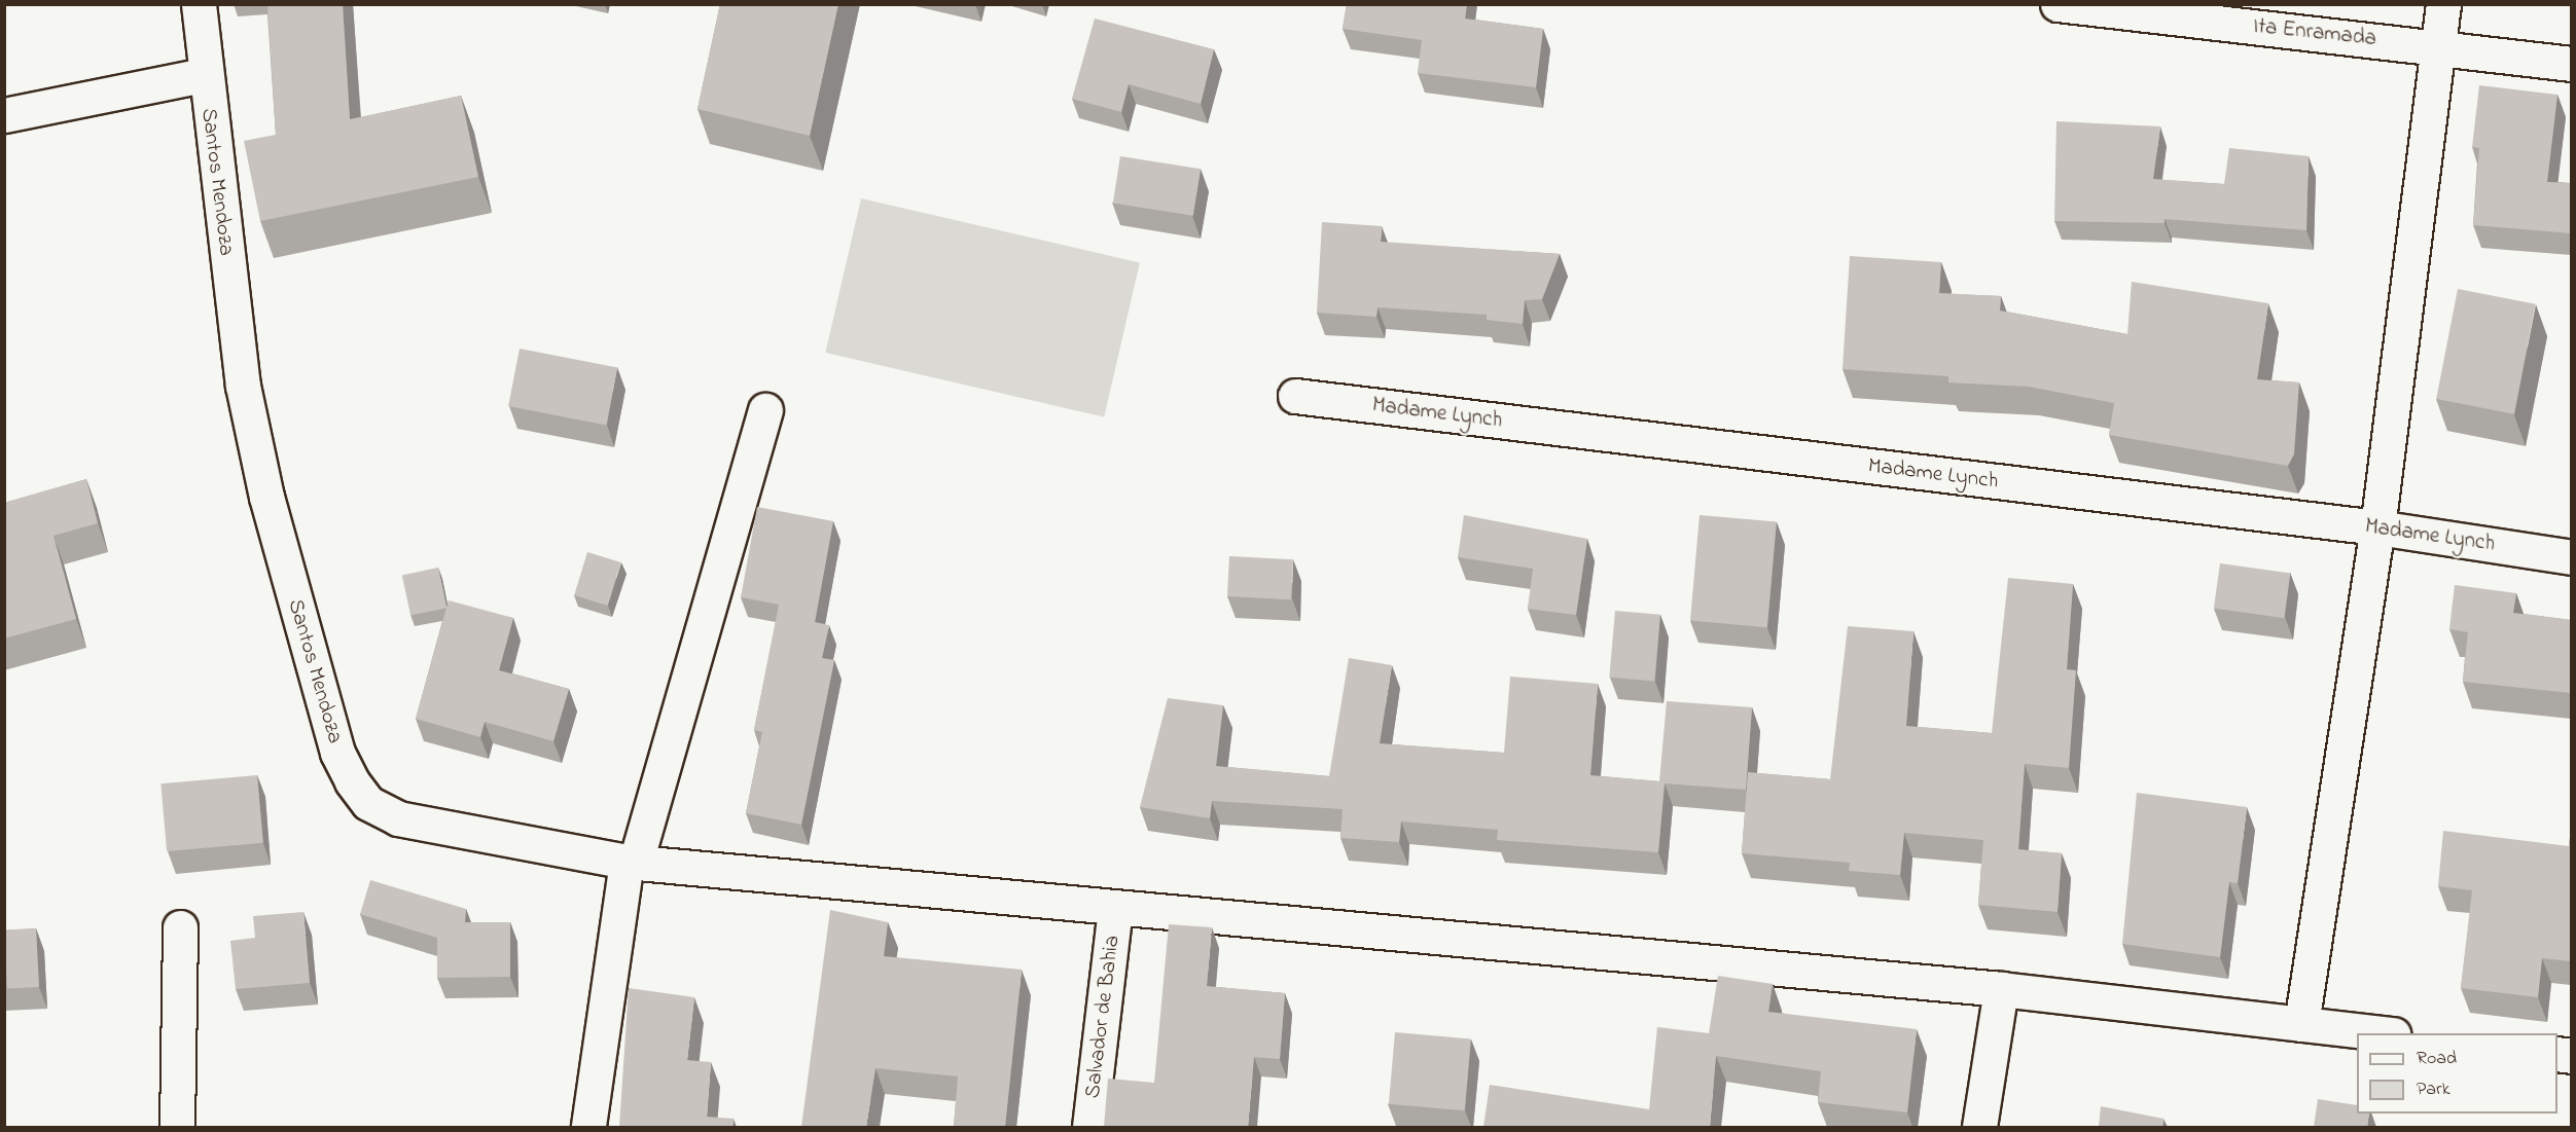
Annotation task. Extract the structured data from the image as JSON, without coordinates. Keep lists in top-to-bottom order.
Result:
{
  "streets": {
    "street": [
      "Ita Enramada",
      "Santos Mendoza",
      "Madame Lynch",
      "Salvador de Bahia"
    ]
  },
  "crossings": [
    ["Santos Mendoza", "Salvador de Bahia"]
  ],
  "legend": ["Road", "Park"]
}
